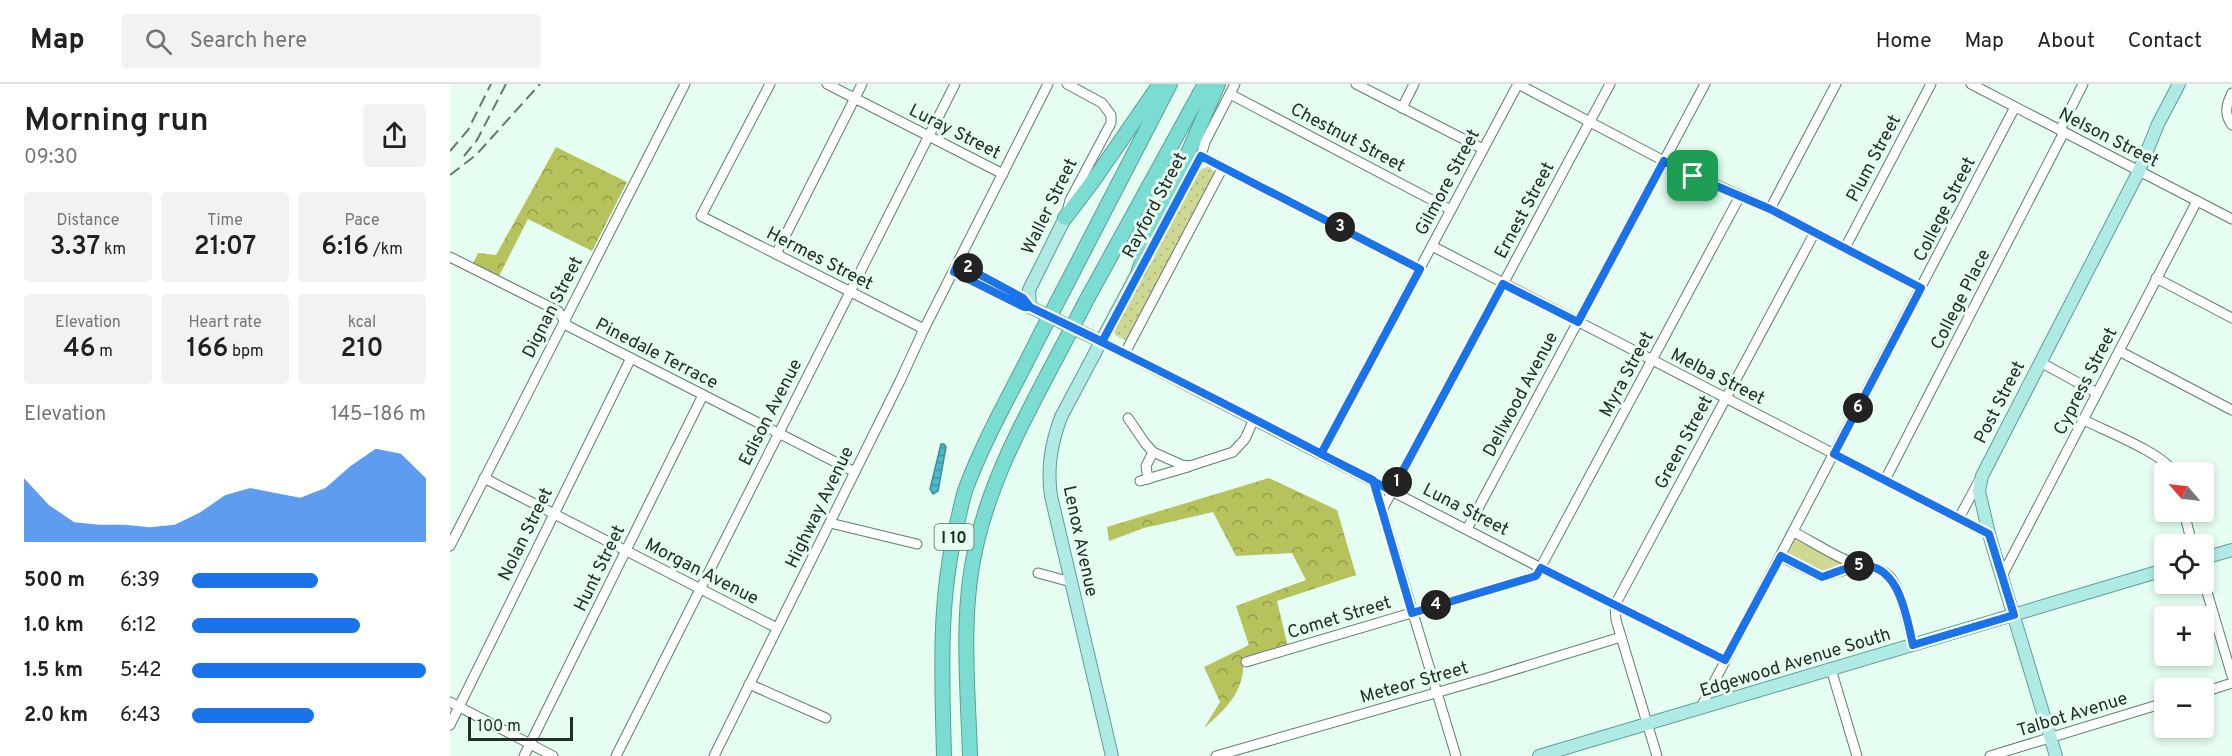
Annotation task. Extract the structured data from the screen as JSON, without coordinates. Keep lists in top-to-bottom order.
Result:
{
  "streets": {
    "highway": ["I 10"],
    "main road": [
      "Rayford Street",
      "Waller Street",
      "Post Street",
      "Luna Street",
      "Lenox Avenue",
      "Edgewood Avenue South"
    ],
    "street": [
      "Luray Street",
      "Chestnut Street",
      "Nelson Street",
      "Plum Street",
      "Gilmore Street",
      "College Street",
      "Ernest Street",
      "Hermes Street",
      "College Place",
      "Dignan Street",
      "Pinedale Terrace",
      "Myra Street",
      "Melba Street",
      "Cypress Street",
      "Dellwood Avenue",
      "Edison Avenue",
      "Green Street",
      "Highway Avenue",
      "Nolan Street",
      "Hunt Street",
      "Morgan Avenue",
      "Comet Street",
      "Meteor Street",
      "Talbot Avenue"
    ]
  },
  "crossings": [
    ["Luray Street", "Edison Avenue"],
    ["Chestnut Street", "Gilmore Street"],
    ["Chestnut Street", "Rayford Street"],
    ["Nelson Street", "College Street"],
    ["Nelson Street", "College Place"],
    ["Nelson Street", "Cypress Street"],
    ["Nelson Street", "Post Street"],
    ["Gilmore Street", "Melba Street"],
    ["Gilmore Street", "Luna Street"],
    ["Rayford Street", "Luna Street"],
    ["Rayford Street", "Lenox Avenue"],
    ["Waller Street", "Luna Street"],
    ["College Street", "Melba Street"],
    ["College Street", "Luna Street"],
    ["College Street", "Edgewood Avenue South"],
    ["Ernest Street", "Melba Street"],
    ["Ernest Street", "Luna Street"],
    ["Hermes Street", "Edison Avenue"],
    ["Hermes Street", "Highway Avenue"],
    ["College Place", "Melba Street"],
    ["Dignan Street", "Pinedale Terrace"],
    ["Dignan Street", "Morgan Avenue"],
    ["Pinedale Terrace", "Edison Avenue"],
    ["Pinedale Terrace", "Highway Avenue"],
    ["Pinedale Terrace", "Nolan Street"],
    ["Pinedale Terrace", "Hunt Street"],
    ["Myra Street", "Melba Street"],
    ["Myra Street", "Luna Street"],
    ["Myra Street", "Comet Street"],
    ["Melba Street", "Dellwood Avenue"],
    ["Melba Street", "Post Street"],
    ["Melba Street", "Green Street"],
    ["Cypress Street", "Post Street"],
    ["Dellwood Avenue", "Luna Street"],
    ["Post Street", "Edgewood Avenue South"],
    ["Post Street", "Talbot Avenue"],
    ["Edison Avenue", "Morgan Avenue"],
    ["Green Street", "Luna Street"],
    ["Highway Avenue", "Luna Street"],
    ["Highway Avenue", "Morgan Avenue"],
    ["Luna Street", "Lenox Avenue"],
    ["Luna Street", "Comet Street"],
    ["Nolan Street", "Morgan Avenue"],
    ["Hunt Street", "Morgan Avenue"]
  ],
  "scale_bar": "100 m",
  "north": "top left",
  "page": {
    "header": "Map",
    "search": "Search here",
    "nav": [
      "Home",
      "Map",
      "About",
      "Contact"
    ],
    "heading": ["Morning run", "09:30"],
    "stats": [
      ["Distance", "3.37 km"],
      ["Time", "21:07"],
      ["Pace", "6:16 /km"],
      ["Elevation", "46 m"],
      ["Heart rate", "166 bpm"],
      ["kcal", "210"]
    ],
    "pins": [
      "3",
      "2",
      "6",
      "1",
      "5",
      "4"
    ],
    "chart": ["Elevation", "145–186 m"],
    "map_buttons": ["+", "−"],
    "list": [
      {
        "name": "500 m",
        "note": "6:39"
      },
      {
        "name": "1.0 km",
        "note": "6:12"
      },
      {
        "name": "1.5 km",
        "note": "5:42"
      },
      {
        "name": "2.0 km",
        "note": "6:43"
      }
    ],
    "scale": "100 m"
  }
}
